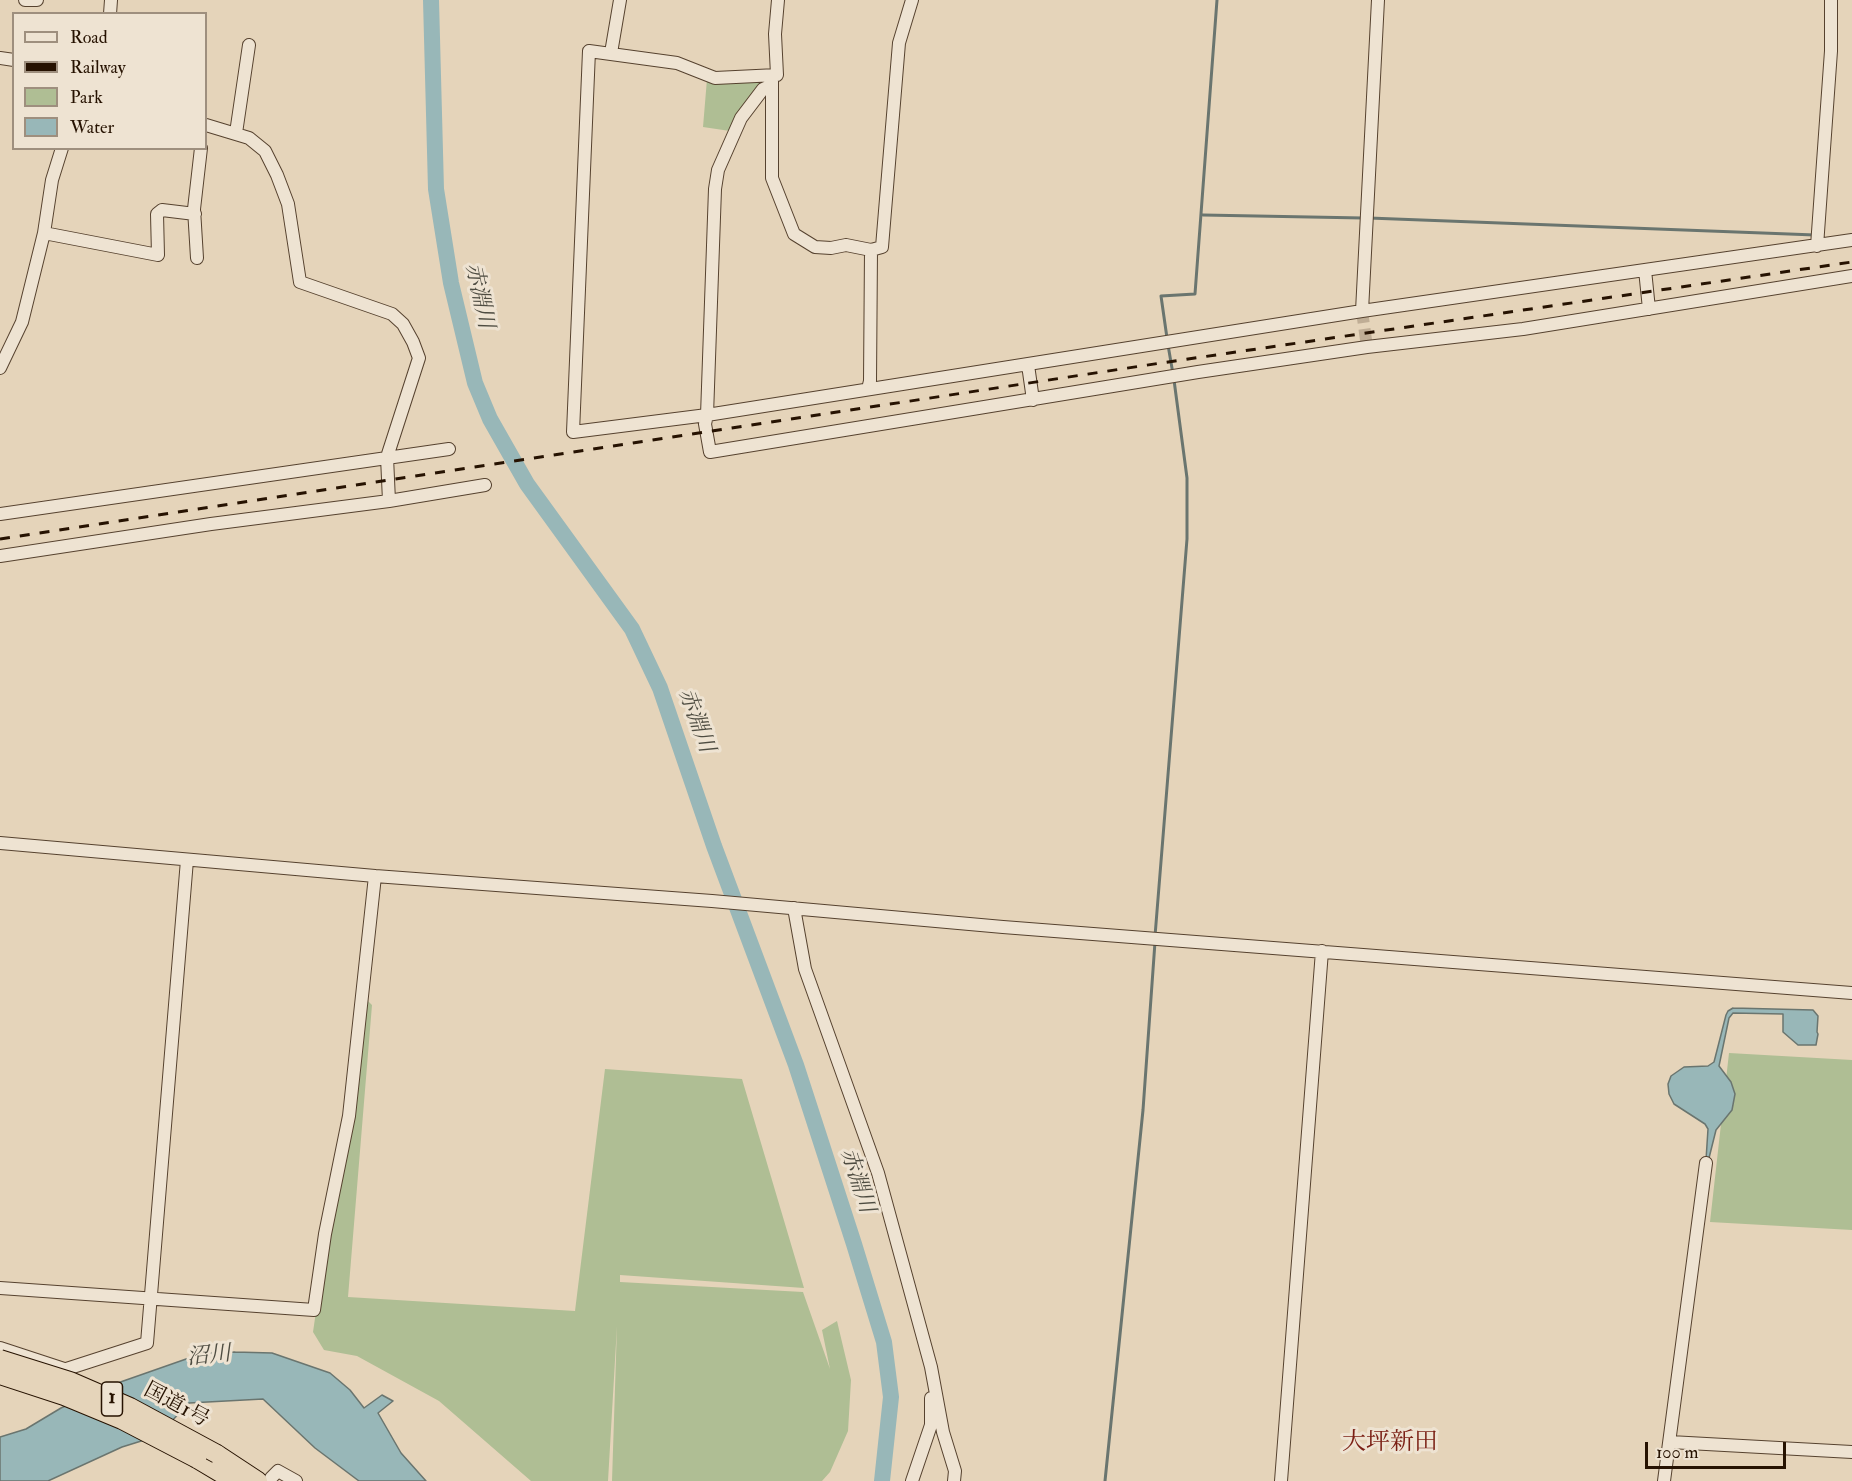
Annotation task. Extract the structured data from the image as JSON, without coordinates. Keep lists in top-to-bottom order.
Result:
{
  "streets": {
    "highway": ["1", "国道1号"]
  },
  "districts": ["大坪新田"],
  "water": ["赤淵川", "沼川"],
  "legend": [
    "Road",
    "Railway",
    "Park",
    "Water"
  ],
  "scale_bar": "100 m"
}
